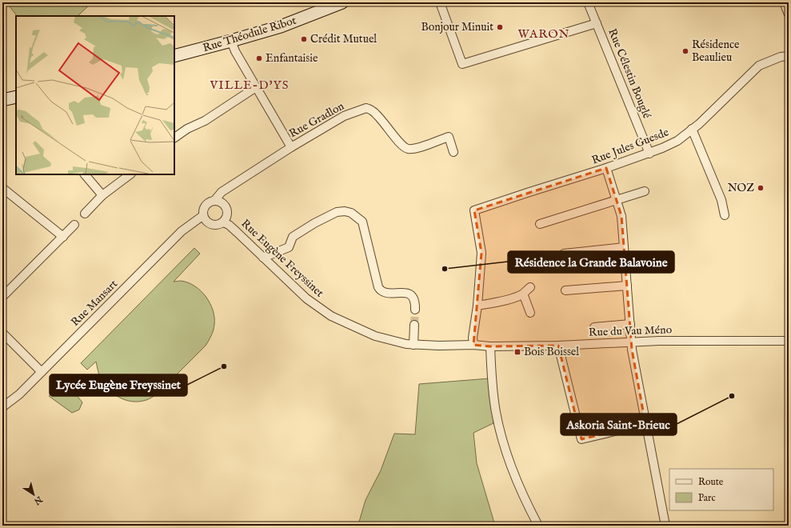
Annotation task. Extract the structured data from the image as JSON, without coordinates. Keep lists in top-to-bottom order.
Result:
{
  "streets": {
    "main road": ["Rue Théodule Ribot"],
    "street": [
      "Rue Célestin Bouglé",
      "Rue Gradlon",
      "Rue Jules Guesde",
      "Rue Eugène Freyssinet",
      "Rue Mansart",
      "Rue du Vau Méno"
    ]
  },
  "crossings": [
    ["Rue Célestin Bouglé", "Rue Jules Guesde"],
    ["Rue Gradlon", "Rue Eugène Freyssinet"],
    ["Rue Gradlon", "Rue Mansart"],
    ["Rue Eugène Freyssinet", "Rue Mansart"],
    ["Rue Eugène Freyssinet", "Rue du Vau Méno"]
  ],
  "districts": ["WARON", "VILLE-D'YS"],
  "places": {
    "other": [
      "Bonjour Minuit",
      "Crédit Mutuel",
      "Résidence Beaulieu",
      "Enfantaisie",
      "NOZ",
      "Résidence la Grande Balavoine",
      "Lycée Eugène Freyssinet",
      "Askoria Saint-Brieuc"
    ],
    "transit": ["Bois Boissel"]
  },
  "legend": ["Route", "Parc"],
  "north": "bottom right"
}
